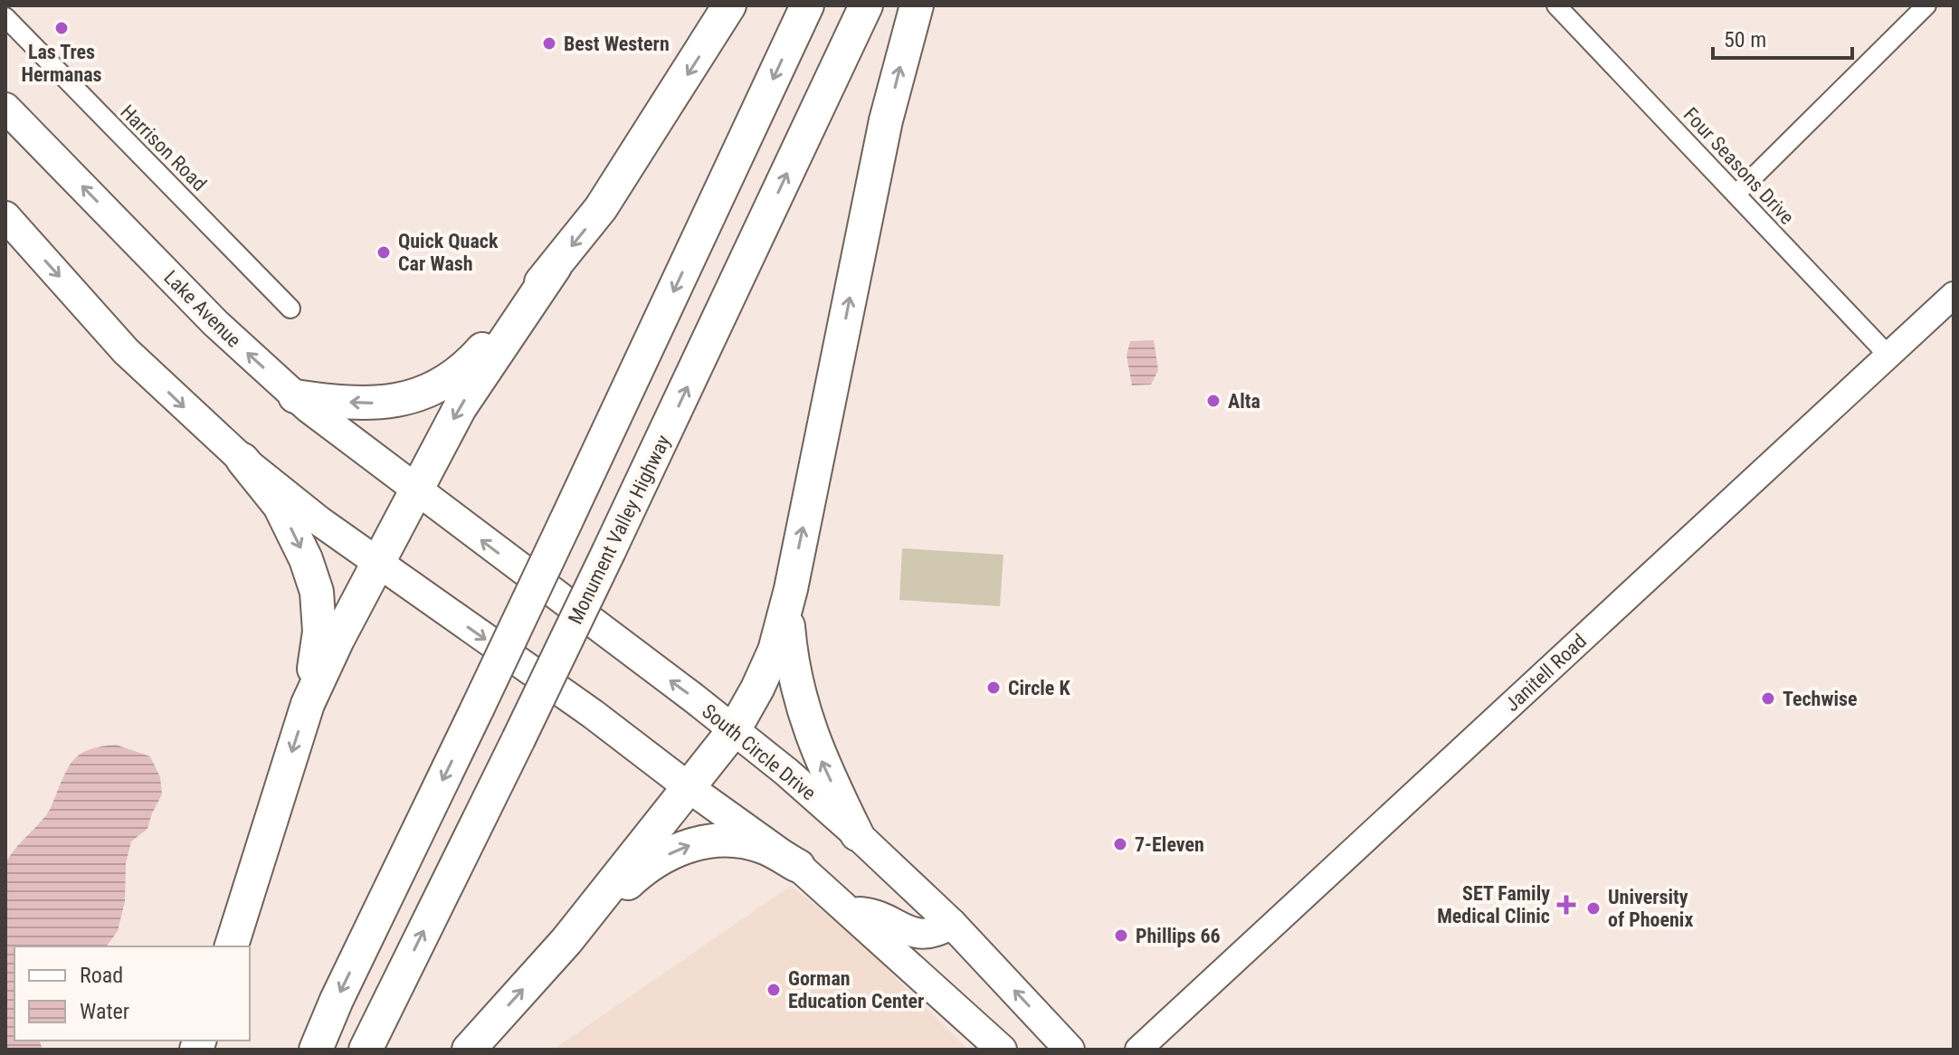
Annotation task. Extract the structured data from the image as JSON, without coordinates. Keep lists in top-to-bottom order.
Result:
{
  "streets": {
    "highway": ["Monument Valley Highway"],
    "main road": ["Lake Avenue", "South Circle Drive"],
    "street": ["Harrison Road", "Four Seasons Drive", "Janitell Road"]
  },
  "crossings": [
    ["Four Seasons Drive", "Janitell Road"],
    ["Lake Avenue", "South Circle Drive"]
  ],
  "places": {
    "other": [
      "Las Tres Hermanas",
      "Best Western",
      "Quick Quack Car Wash",
      "Alta",
      "Circle K",
      "Techwise",
      "7-Eleven",
      "University of Phoenix",
      "Phillips 66",
      "Gorman Education Center"
    ],
    "health": ["SET Family Medical Clinic"]
  },
  "legend": ["Road", "Water"],
  "scale_bar": "50 m"
}
